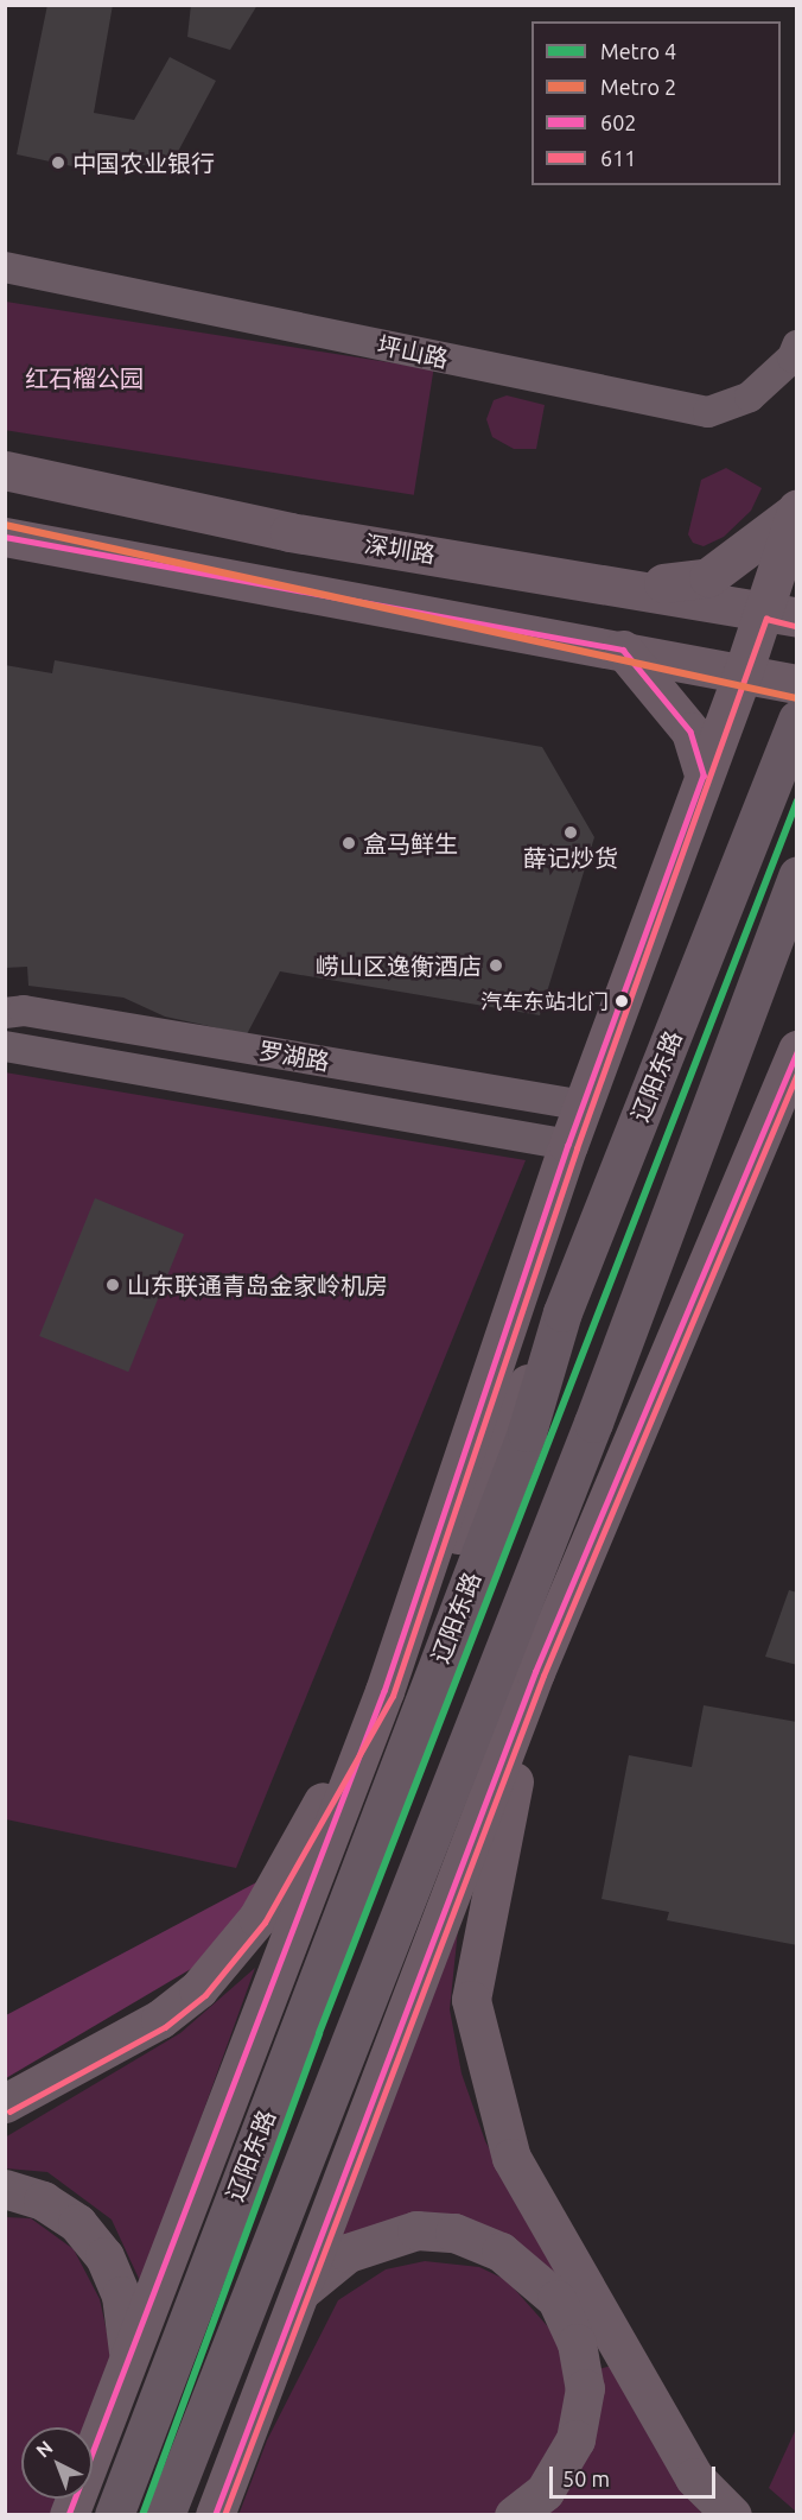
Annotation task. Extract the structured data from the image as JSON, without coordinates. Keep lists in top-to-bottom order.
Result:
{
  "streets": {
    "highway": ["辽阳东路"],
    "main road": ["深圳路"],
    "street": ["坪山路", "罗湖路"]
  },
  "crossings": [
    ["深圳路", "辽阳东路"],
    ["罗湖路", "辽阳东路"]
  ],
  "parks": ["红石榴公园"],
  "places": [
    "中国农业银行",
    "薛记炒货",
    "盒马鲜生",
    "崂山区逸衡酒店",
    "汽车东站北门",
    "山东联通青岛金家岭机房"
  ],
  "lines": [
    "metro line 2",
    "transit line 602",
    "transit line 611",
    "metro line 4"
  ],
  "legend": [
    "Metro 4",
    "Metro 2",
    "602",
    "611"
  ],
  "scale_bar": "50 m",
  "north": "top left"
}
